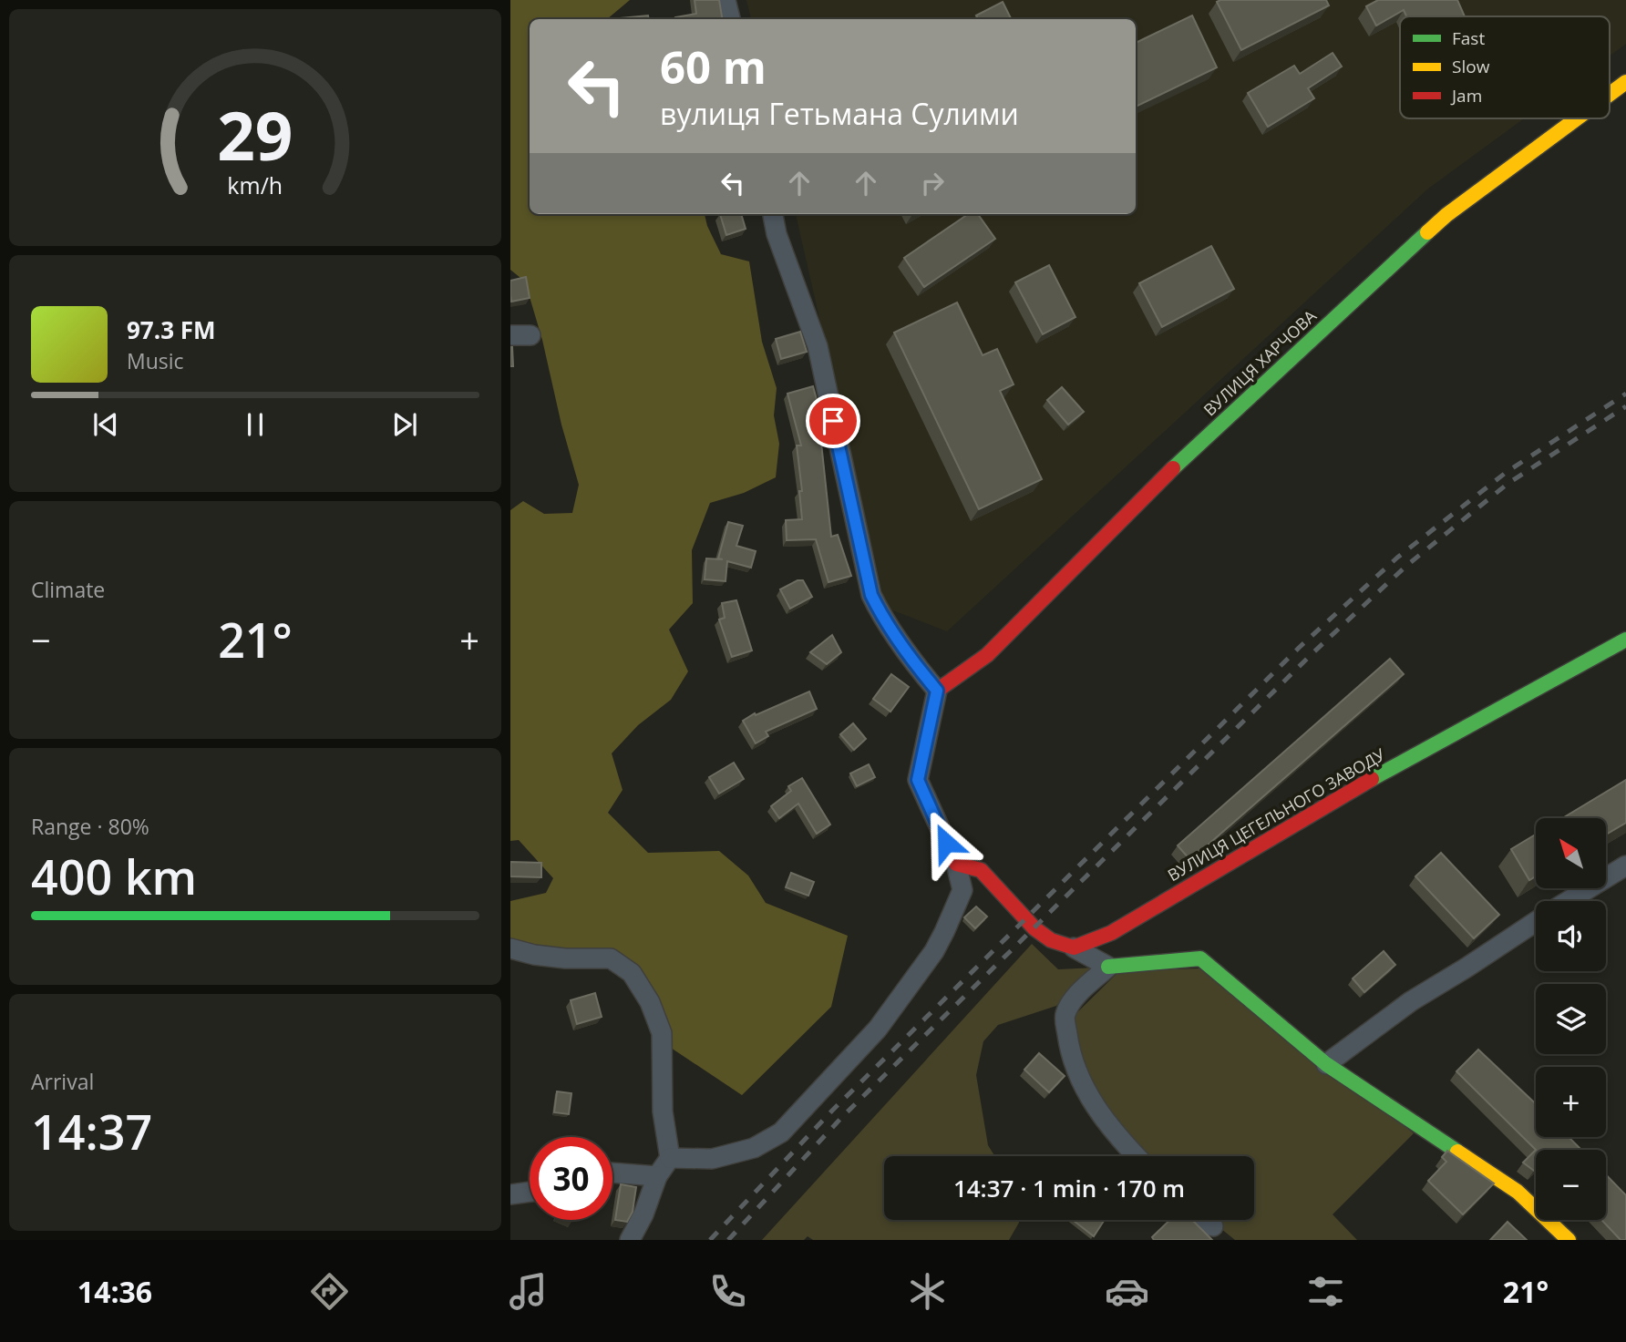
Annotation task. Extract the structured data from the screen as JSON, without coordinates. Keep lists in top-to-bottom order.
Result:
{
  "streets": {
    "street": ["ВУЛИЦЯ ХАРЧОВА", "ВУЛИЦЯ ЦЕГЕЛЬНОГО ЗАВОДУ"]
  },
  "legend": ["Fast", "Slow", "Jam"],
  "north": "top left",
  "page": {
    "turn": ["60 m", "вулиця Гетьмана Сулими"],
    "song": ["97.3 FM", "Music"],
    "tile": [
      "Climate",
      ["Range · 80%", "400 km"],
      ["Arrival", "14:37"]
    ],
    "heat": ["−", "21°", "+"],
    "map_buttons": ["+", "−"],
    "limit": "30",
    "trip": "14:37 · 1 min · 170 m",
    "tabs": ["14:36", "21°"],
    "gauge": ["29", "km/h"]
  }
}
